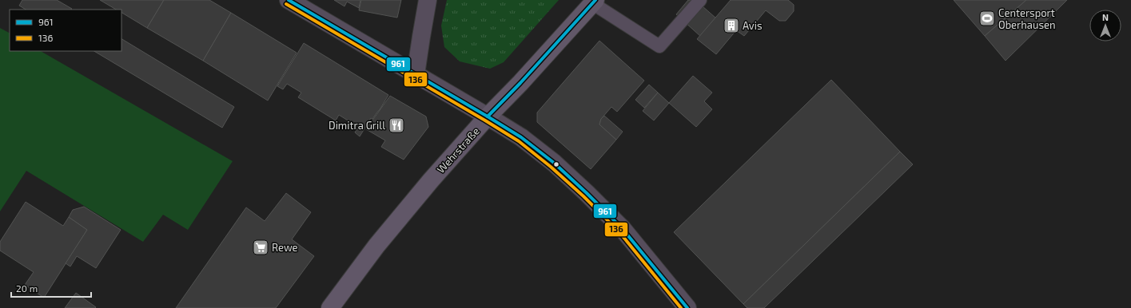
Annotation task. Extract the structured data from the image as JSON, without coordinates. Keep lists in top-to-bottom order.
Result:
{
  "streets": {
    "street": ["Wehrstraße"]
  },
  "places": {
    "sports": ["Centersport Oberhausen"],
    "building": ["Avis"],
    "restaurant": ["Dimitra Grill"],
    "supermarket": ["Rewe"]
  },
  "lines": ["transit line 961", "transit line 136"],
  "legend": ["961", "136"],
  "scale_bar": "20 m",
  "north": "top"
}
